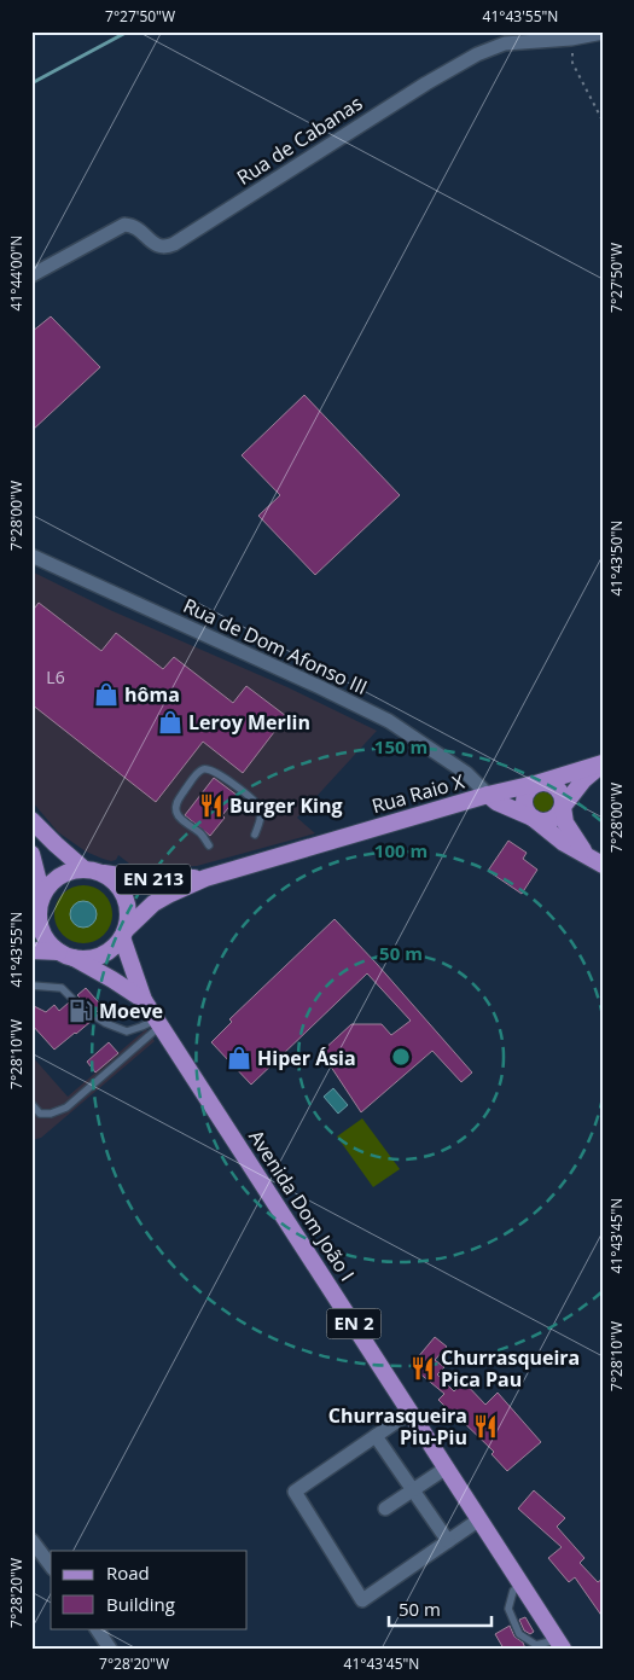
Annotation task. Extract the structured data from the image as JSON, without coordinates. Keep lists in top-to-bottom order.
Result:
{
  "streets": {
    "main road": [
      "Rua Raio X",
      "EN 213",
      "Avenida Dom João I",
      "EN 2"
    ],
    "street": ["Rua de Cabanas", "Rua de Dom Afonso III"]
  },
  "crossings": [
    ["Rua de Dom Afonso III", "Rua Raio X"],
    ["Rua Raio X", "EN 213"],
    ["Rua Raio X", "Avenida Dom João I"],
    ["Rua Raio X", "EN 2"],
    ["Avenida Dom João I", "EN 2"]
  ],
  "places": {
    "shop": ["hôma", "Leroy Merlin", "Hiper Ásia"],
    "restaurant": ["Burger King", "Churrasqueira Pica Pau", "Churrasqueira Piu-Piu"],
    "fuel station": ["Moeve"]
  },
  "house_numbers": ["L6"],
  "legend": ["Road", "Building"],
  "scale_bar": "50 m",
  "coordinates": [
    "7°27'50\"W",
    "41°43'55\"N",
    "41°44'00\"N",
    "7°28'00\"W",
    "41°43'50\"N",
    "7°28'10\"W",
    "41°43'45\"N",
    "7°28'20\"W"
  ],
  "rings": ["150 m", "100 m", "50 m"]
}
